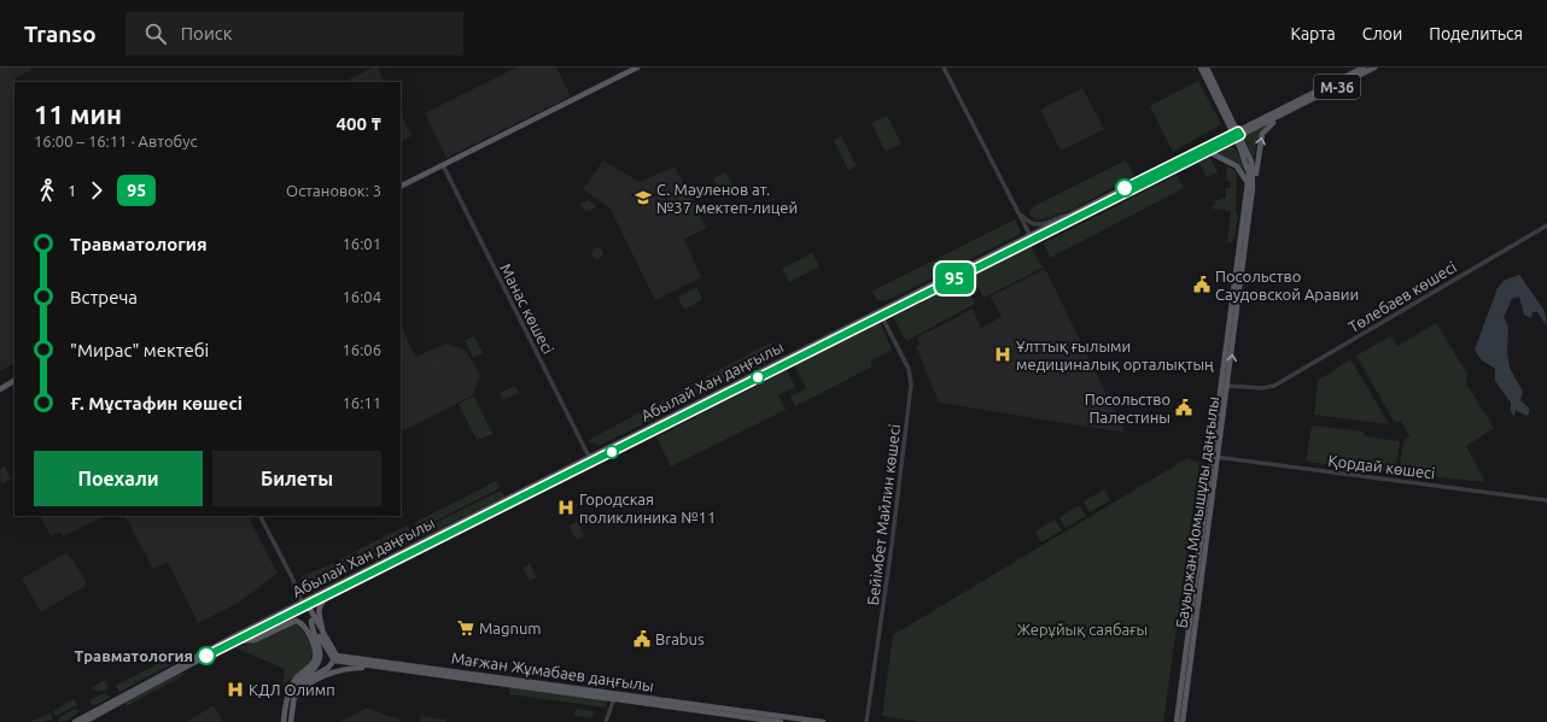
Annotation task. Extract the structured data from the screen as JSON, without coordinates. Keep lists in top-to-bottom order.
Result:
{
  "streets": {
    "main road": [
      "M-36",
      "Абылай Хан даңғылы",
      "Бауыржан Момышұлы даңғылы",
      "Мағжан Жұмабаев даңғылы"
    ],
    "street": [
      "Төлебаев көшесі",
      "Манас көшесі",
      "Қордай көшесі",
      "Бейімбет Майлин көшесі"
    ]
  },
  "crossings": [
    ["Төлебаев көшесі", "Бауыржан Момышұлы даңғылы"],
    ["Манас көшесі", "Абылай Хан даңғылы"],
    ["Абылай Хан даңғылы", "Бауыржан Момышұлы даңғылы"],
    ["Абылай Хан даңғылы", "Бейімбет Майлин көшесі"],
    ["Қордай көшесі", "Бауыржан Момышұлы даңғылы"]
  ],
  "parks": ["Жерұйық саябағы"],
  "places": {
    "school or university": ["С. Мәуленов ат. №37 мектеп-лицей"],
    "public building": ["Посольство Саудовской Аравии", "Посольство Палестины", "Brabus"],
    "hospital": ["Ұлттық ғылыми медициналық орталықтың", "Городская поликлиника №11", "КДЛ Олимп"],
    "supermarket": ["Magnum"],
    "other": ["Травматология"]
  },
  "lines": ["bus line 95"],
  "page": {
    "header": "Transo",
    "search": "Поиск",
    "nav": ["Карта", "Слои", "Поделиться"],
    "on_map": "95",
    "heading": ["11 мин", "16:00 – 16:11 · Автобус", "400 ₸"],
    "legs": ["1", "95", "Остановок: 3"],
    "list": [
      {
        "name": "Травматология",
        "value": "16:01"
      },
      {
        "name": "Встреча",
        "value": "16:04"
      },
      {
        "name": "\"Мирас\" мектебі",
        "value": "16:06"
      },
      {
        "name": "Ғ. Мұстафин көшесі",
        "value": "16:11"
      }
    ],
    "buttons": ["Поехали", "Билеты"]
  }
}
